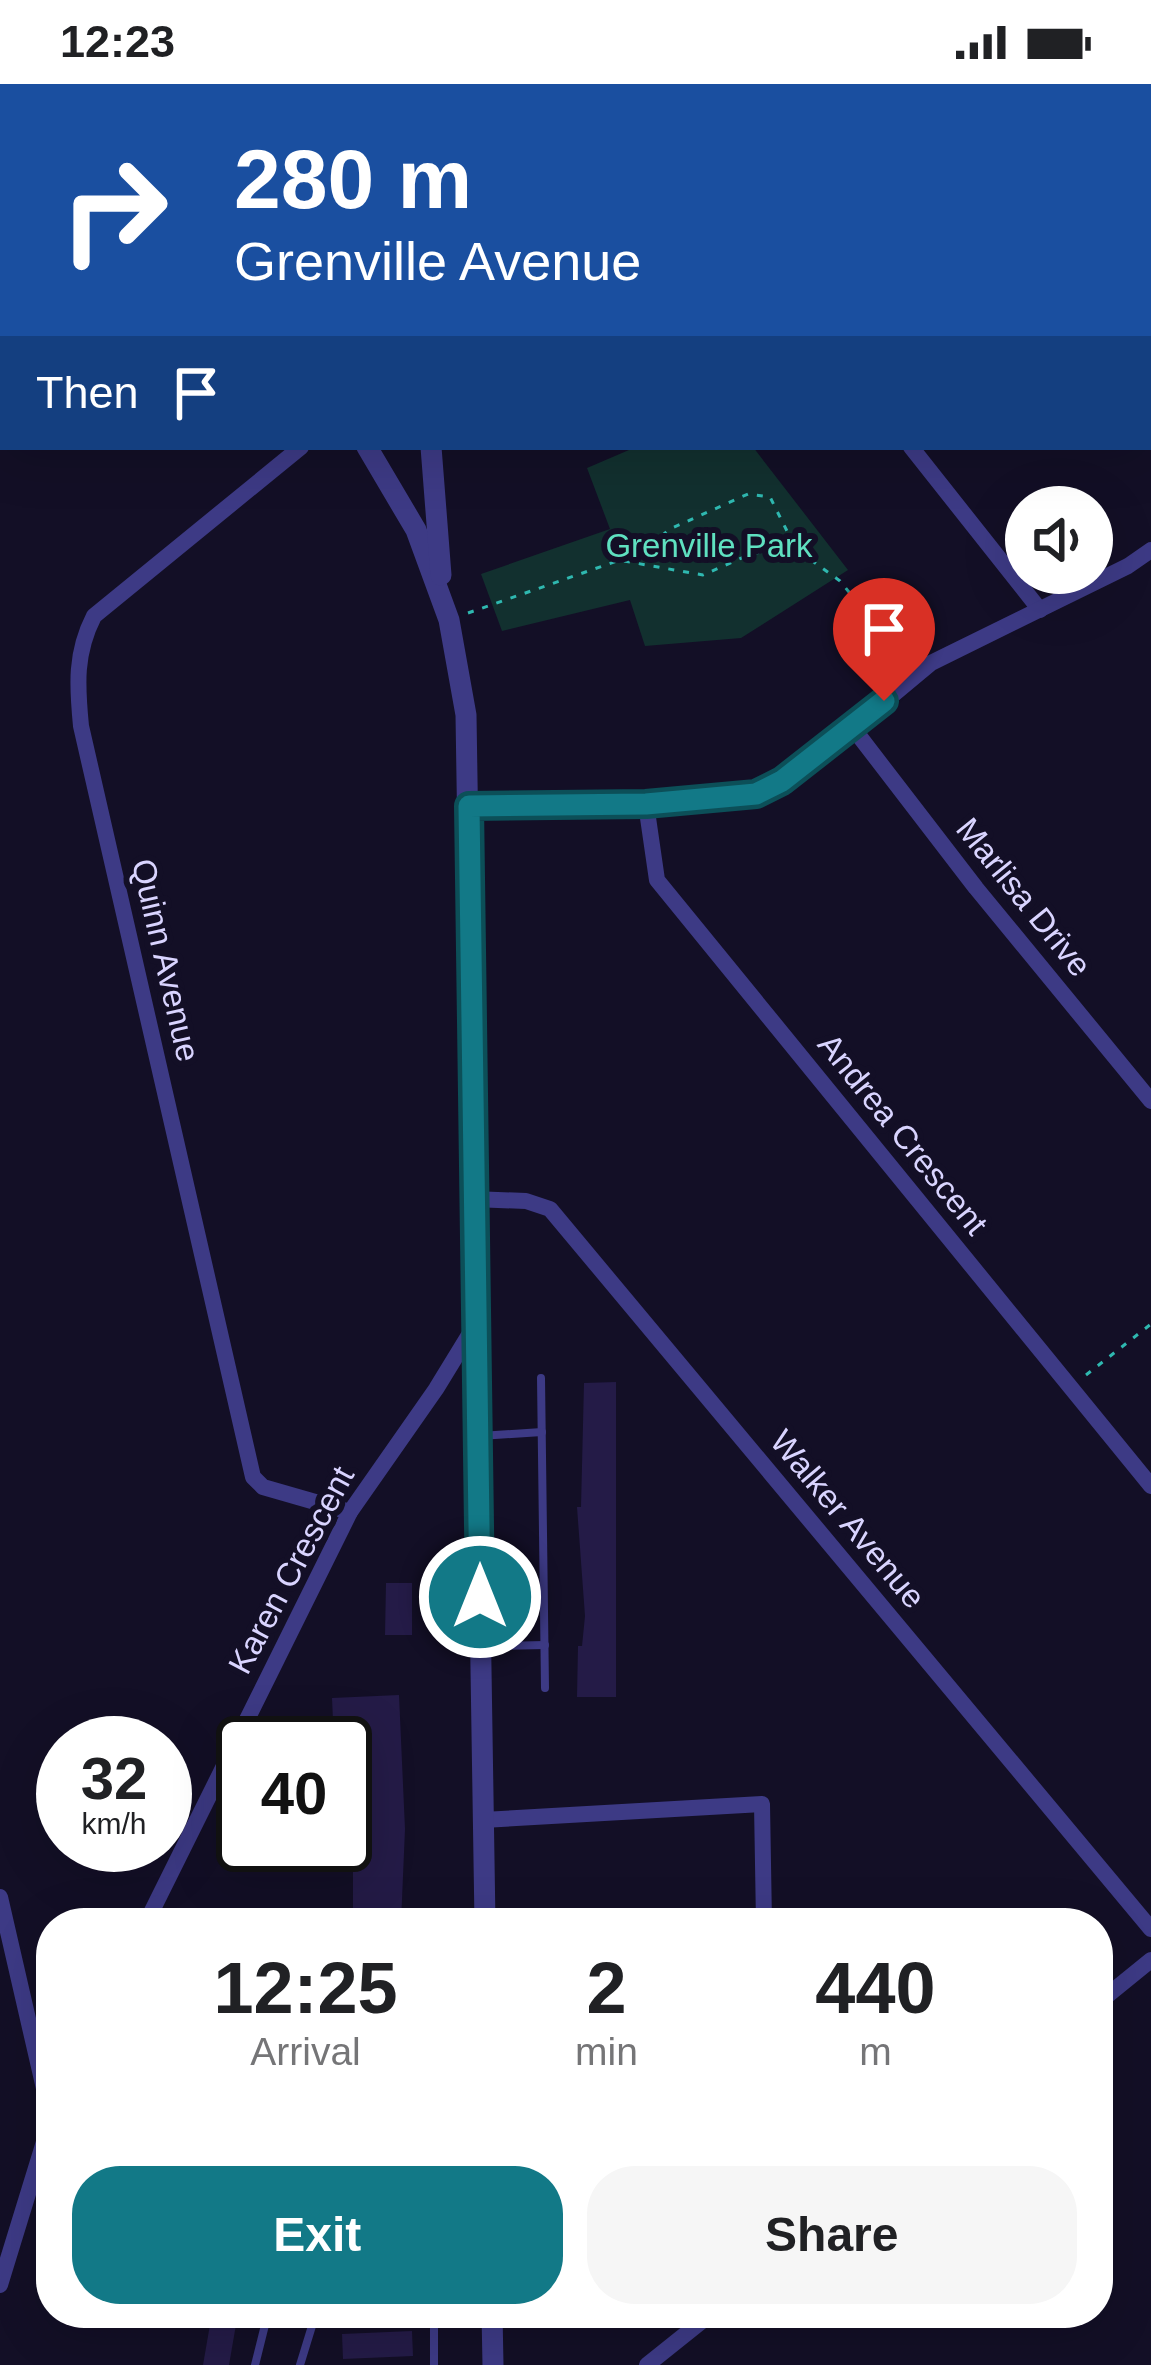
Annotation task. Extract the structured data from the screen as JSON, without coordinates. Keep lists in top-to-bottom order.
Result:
{
  "streets": {
    "street": [
      "Marlisa Drive",
      "Quinn Avenue",
      "Andrea Crescent",
      "Walker Avenue",
      "Karen Crescent"
    ]
  },
  "crossings": [
    ["Quinn Avenue", "Karen Crescent"]
  ],
  "parks": ["Grenville Park"],
  "page": {
    "status": "12:23",
    "turn": ["280 m", "Grenville Avenue"],
    "then": "Then",
    "speed": "32 km/h",
    "limit": "40",
    "eta": [
      "12:25",
      "Arrival",
      "2",
      "min",
      "440",
      "m"
    ],
    "buttons": ["Exit", "Share"]
  }
}
